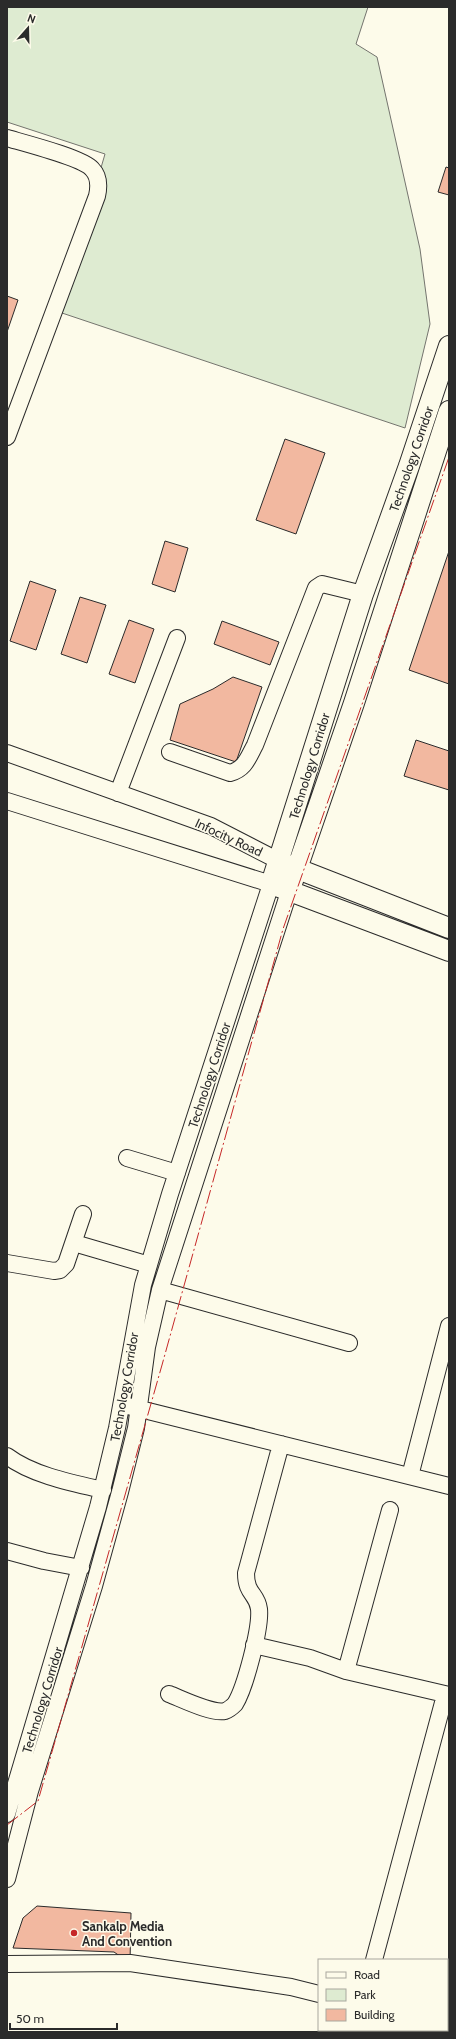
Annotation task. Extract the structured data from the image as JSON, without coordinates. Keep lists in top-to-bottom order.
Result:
{
  "streets": {
    "main road": ["Technology Corridor", "Infocity Road"]
  },
  "crossings": [
    ["Technology Corridor", "Infocity Road"]
  ],
  "places": ["Sankalp Media And Convention"],
  "legend": ["Road", "Park", "Building"],
  "scale_bar": "50 m",
  "north": "top"
}
